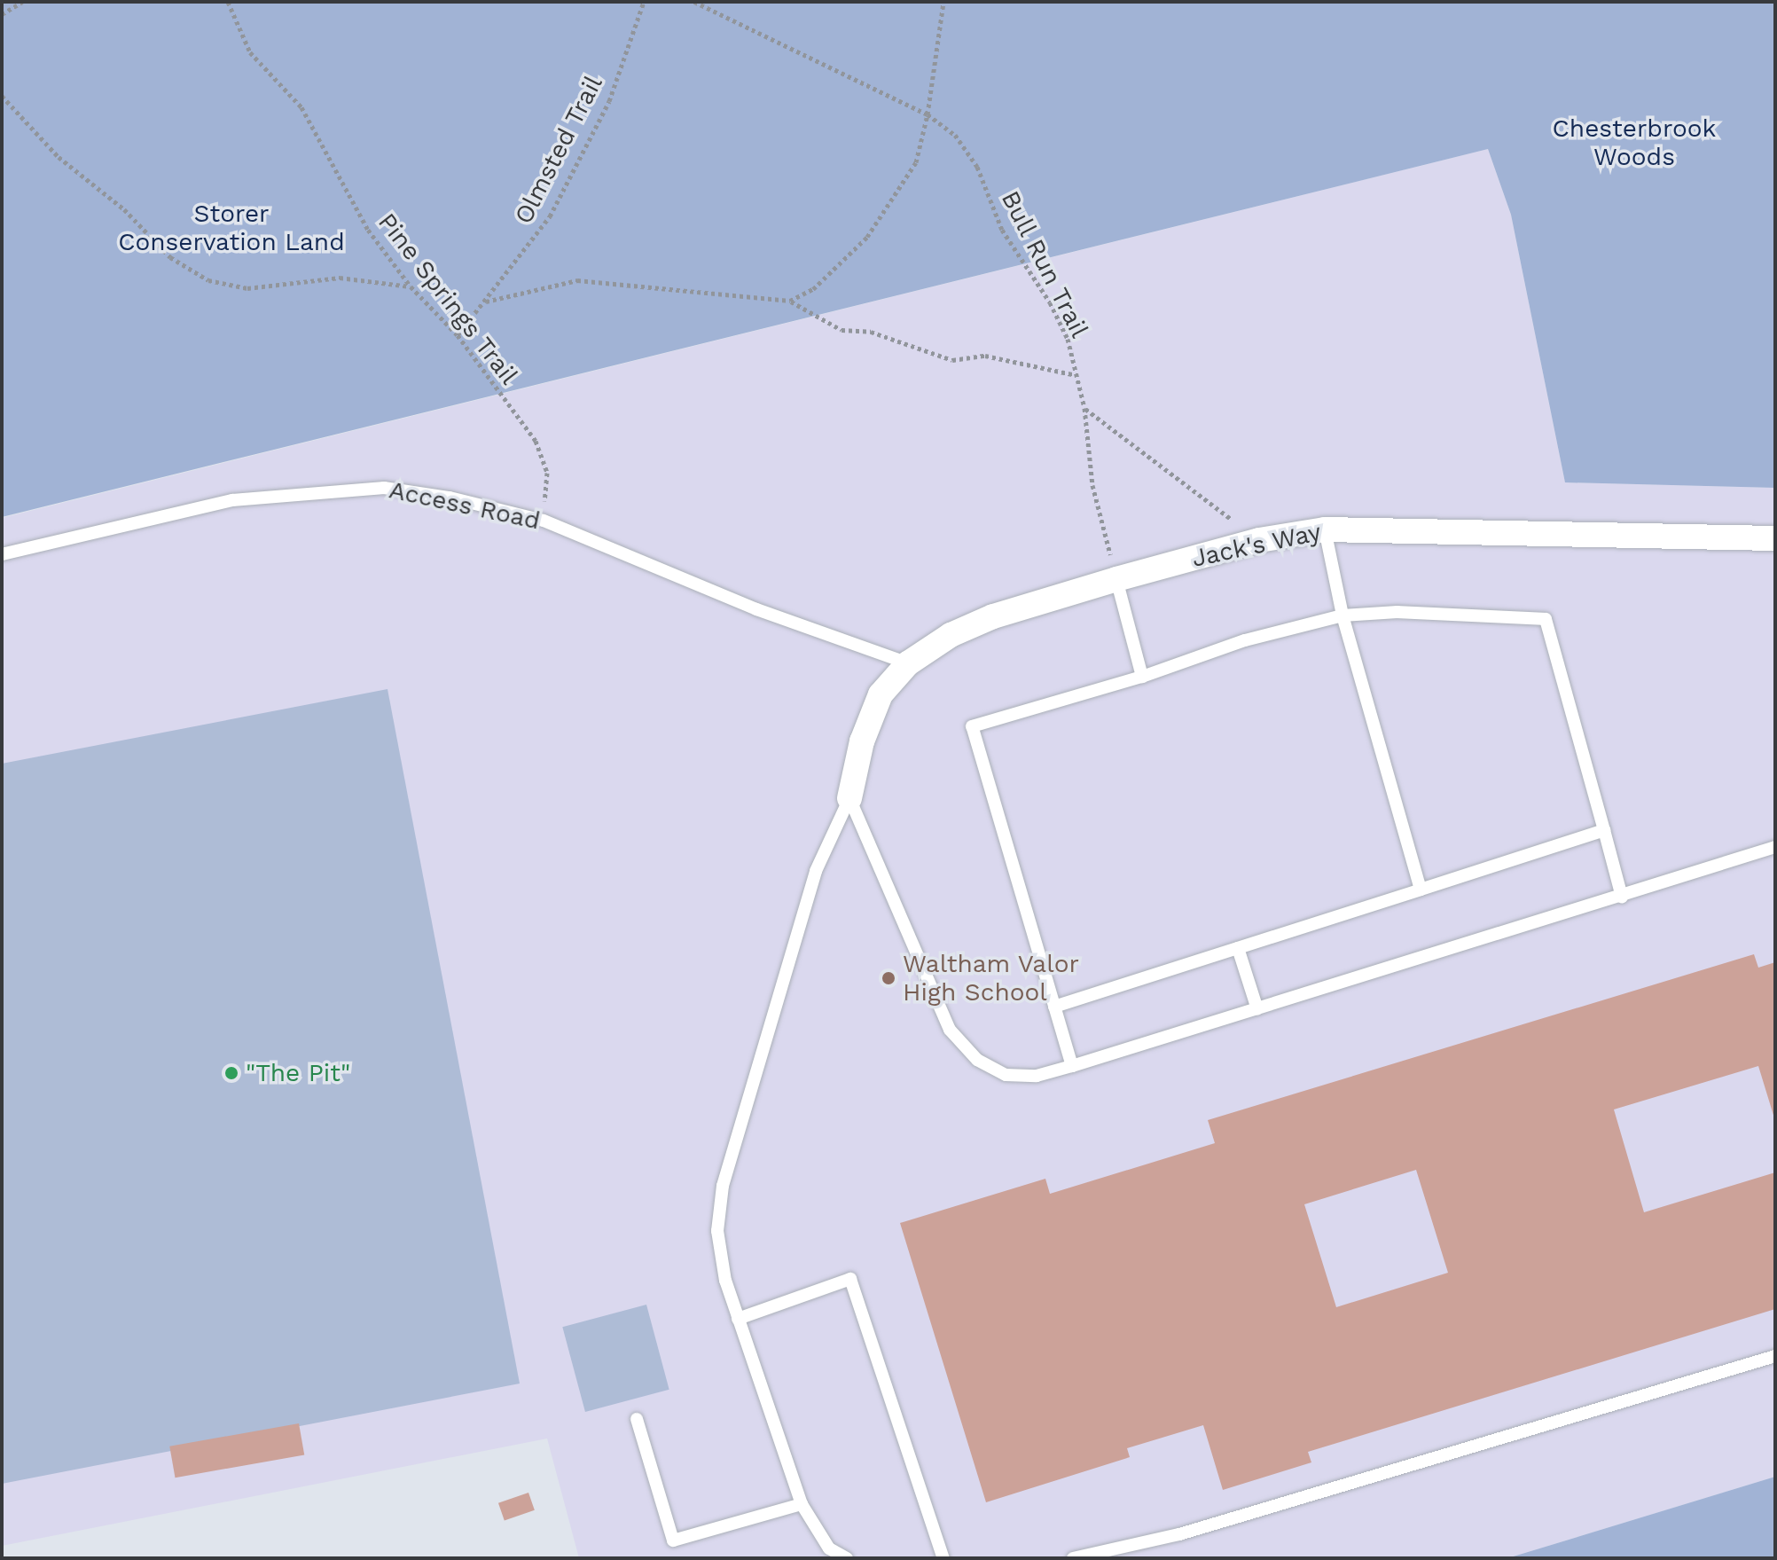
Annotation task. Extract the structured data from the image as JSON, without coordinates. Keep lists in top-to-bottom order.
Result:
{
  "streets": {
    "street": ["Jack's Way"],
    "lane": ["Access Road"],
    "path": ["Olmsted Trail", "Bull Run Trail", "Pine Springs Trail"]
  },
  "crossings": [
    ["Olmsted Trail", "Pine Springs Trail"],
    ["Bull Run Trail", "Jack's Way"],
    ["Pine Springs Trail", "Access Road"],
    ["Access Road", "Jack's Way"]
  ],
  "parks": ["Chesterbrook Woods", "Storer Conservation Land"],
  "places": ["Waltham Valor High School", "\"The Pit\""]
}
